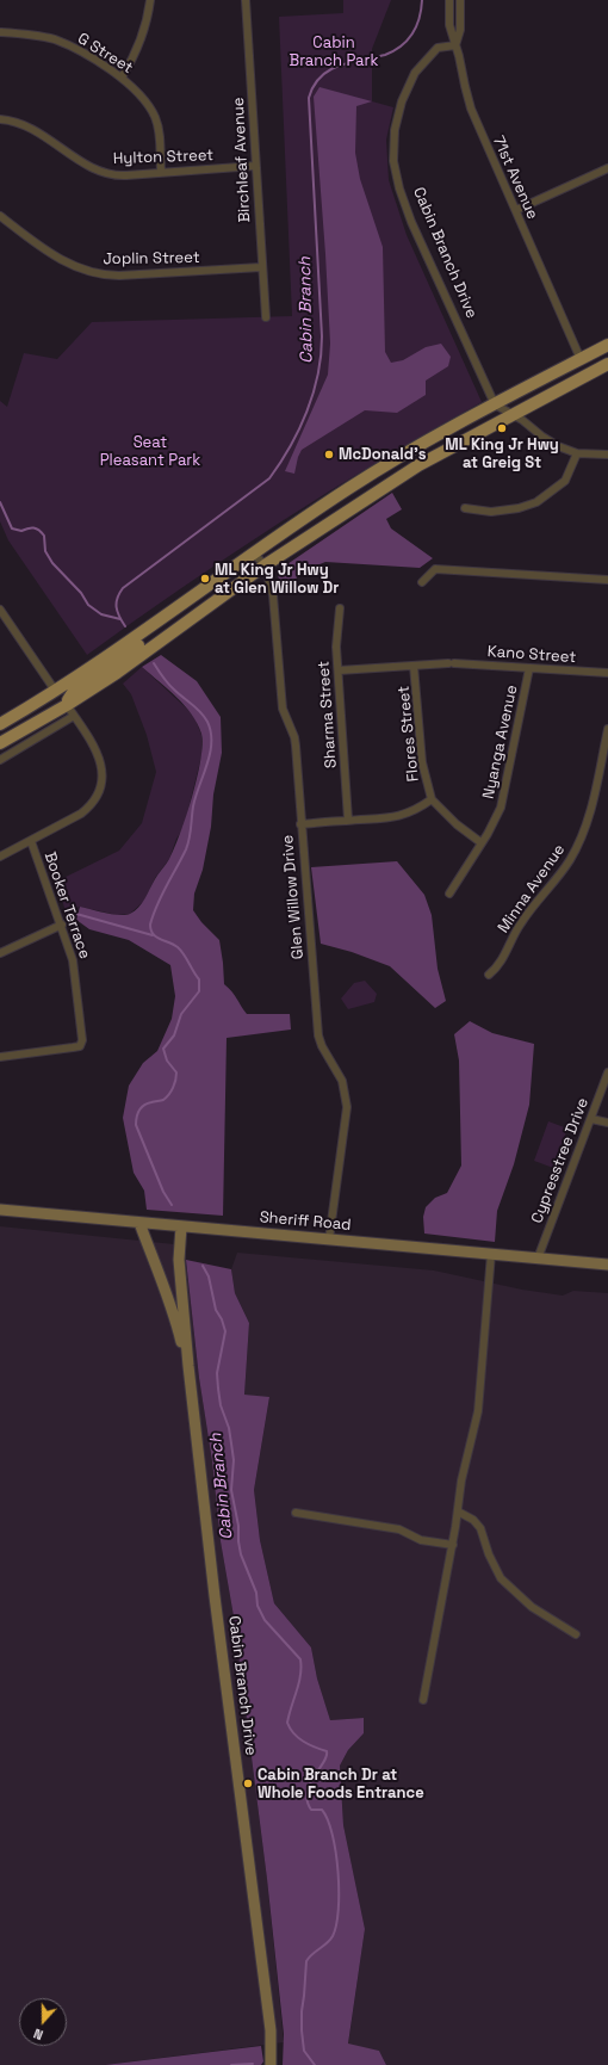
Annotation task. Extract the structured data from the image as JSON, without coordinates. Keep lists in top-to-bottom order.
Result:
{
  "streets": {
    "street": [
      "G Street",
      "Hylton Street",
      "Birchleaf Avenue",
      "71st Avenue",
      "Cabin Branch Drive",
      "Joplin Street",
      "Kano Street",
      "Sharma Street",
      "Flores Street",
      "Nyanga Avenue",
      "Minna Avenue",
      "Glen Willow Drive",
      "Booker Terrace",
      "Cypresstree Drive",
      "Sheriff Road"
    ]
  },
  "crossings": [
    ["G Street", "Hylton Street"],
    ["Hylton Street", "Birchleaf Avenue"],
    ["Birchleaf Avenue", "Joplin Street"],
    ["71st Avenue", "Cabin Branch Drive"],
    ["Cabin Branch Drive", "Sheriff Road"],
    ["Kano Street", "Sharma Street"],
    ["Kano Street", "Flores Street"],
    ["Kano Street", "Nyanga Avenue"],
    ["Glen Willow Drive", "Sheriff Road"],
    ["Cypresstree Drive", "Sheriff Road"]
  ],
  "water": ["Cabin Branch"],
  "parks": ["Cabin Branch Park", "Seat Pleasant Park"],
  "places": [
    "ML King Jr Hwy at Greig St",
    "McDonald's",
    "ML King Jr Hwy at Glen Willow Dr",
    "Cabin Branch Dr at Whole Foods Entrance"
  ],
  "north": "bottom"
}
